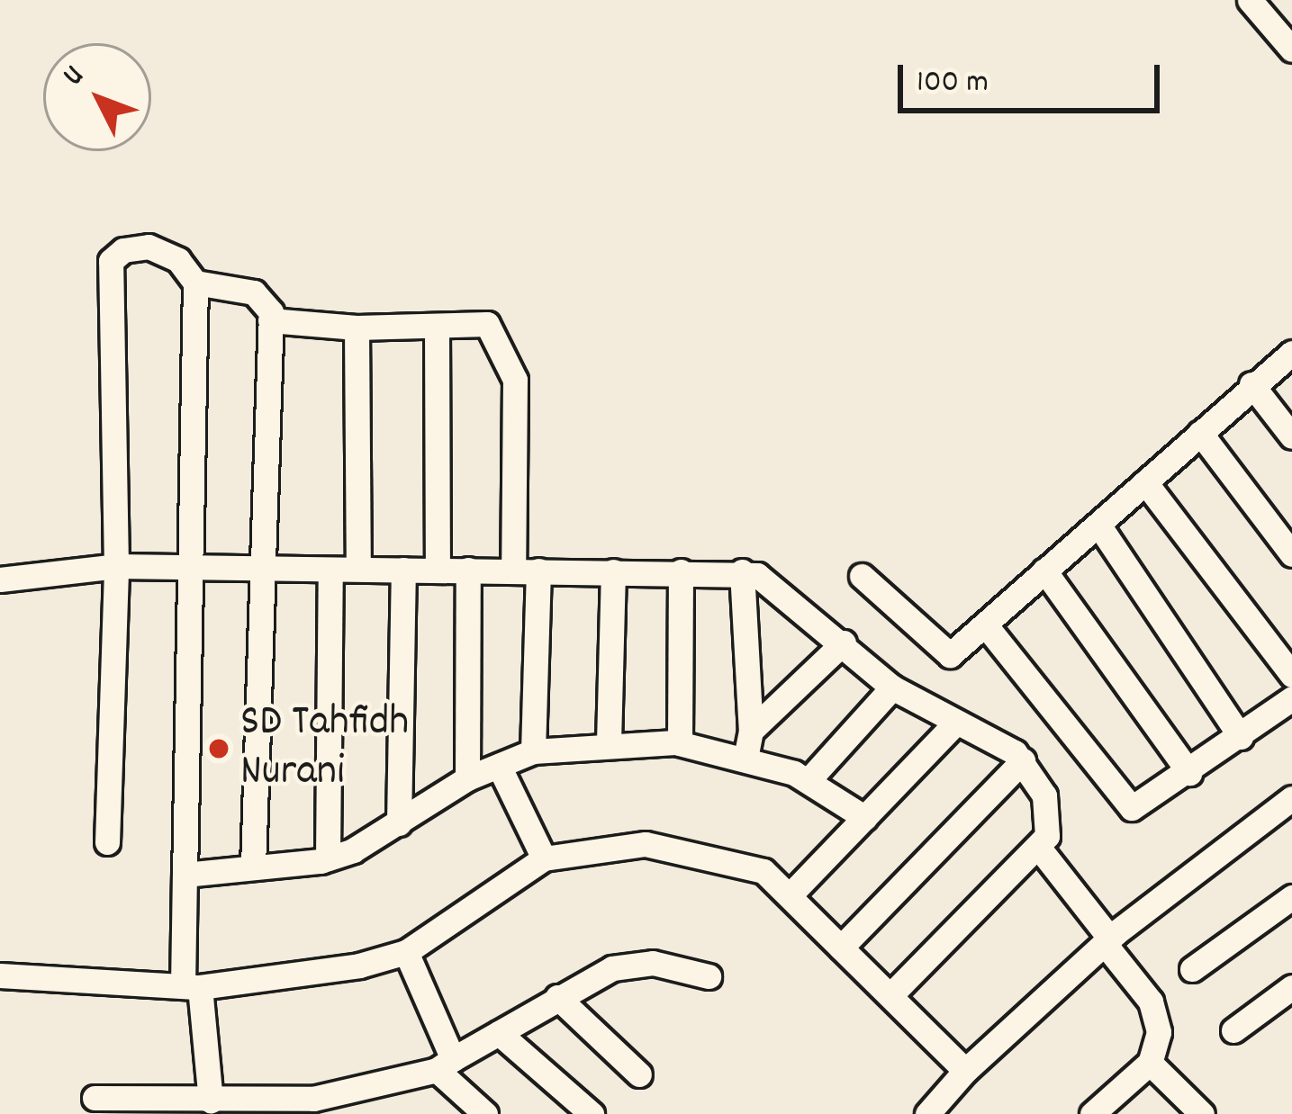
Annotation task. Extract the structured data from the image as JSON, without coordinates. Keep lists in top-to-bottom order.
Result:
{
  "places": ["SD Tahfidh Nurani"],
  "scale_bar": "100 m",
  "north": "top left"
}
